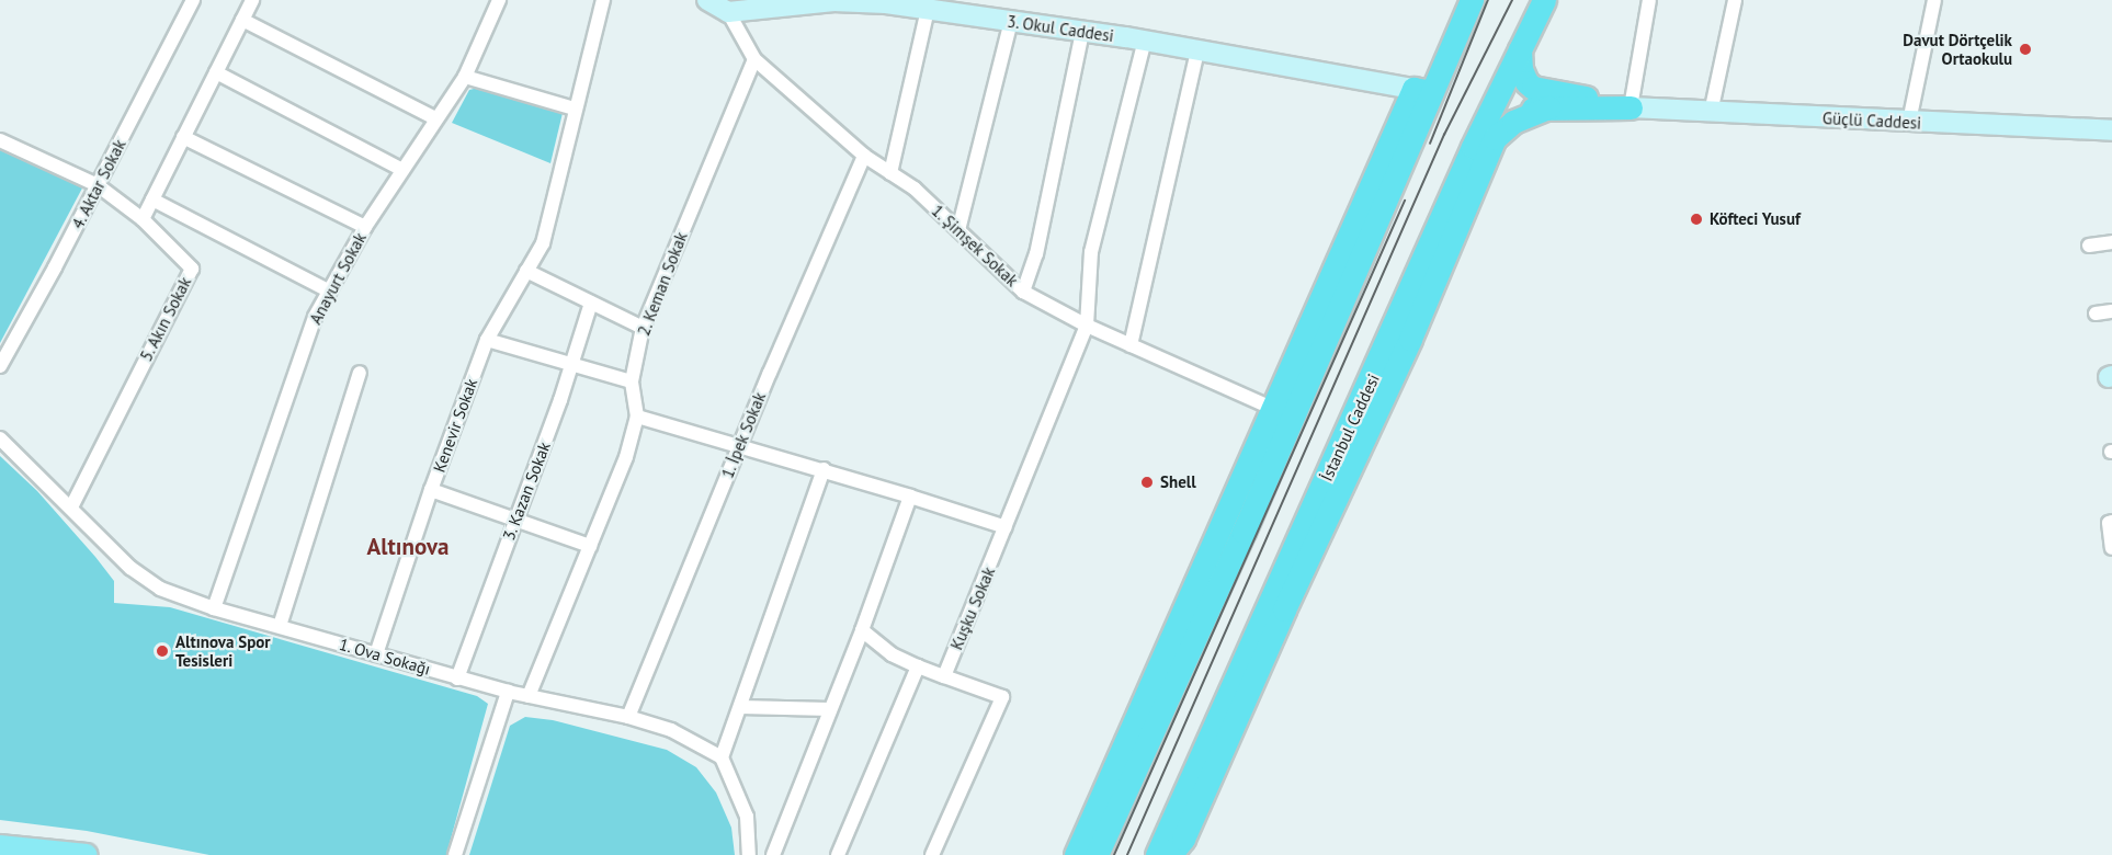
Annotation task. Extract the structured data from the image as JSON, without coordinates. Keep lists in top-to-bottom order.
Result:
{
  "streets": {
    "highway": ["İstanbul Caddesi"],
    "main road": ["3. Okul Caddesi", "Güçlü Caddesi"],
    "street": [
      "4. Aktar Sokak",
      "1. Şimşek Sokak",
      "Anayurt Sokak",
      "2. Keman Sokak",
      "5. Akın Sokak",
      "Kenevir Sokak",
      "1. İpek Sokak",
      "3. Kazan Sokak",
      "Kuşku Sokak",
      "1. Ova Sokağı"
    ]
  },
  "crossings": [
    ["3. Okul Caddesi", "1. Şimşek Sokak"],
    ["3. Okul Caddesi", "Kuşku Sokak"],
    ["4. Aktar Sokak", "5. Akın Sokak"],
    ["1. Şimşek Sokak", "2. Keman Sokak"],
    ["1. Şimşek Sokak", "1. İpek Sokak"],
    ["1. Şimşek Sokak", "Kuşku Sokak"],
    ["Anayurt Sokak", "1. Ova Sokağı"],
    ["2. Keman Sokak", "1. Ova Sokağı"],
    ["5. Akın Sokak", "1. Ova Sokağı"],
    ["Kenevir Sokak", "1. Ova Sokağı"],
    ["1. İpek Sokak", "1. Ova Sokağı"],
    ["3. Kazan Sokak", "1. Ova Sokağı"]
  ],
  "districts": ["Altınova"],
  "places": [
    "Davut Dörtçelik Ortaokulu",
    "Köfteci Yusuf",
    "Shell",
    "Altınova Spor Tesisleri"
  ]
}
